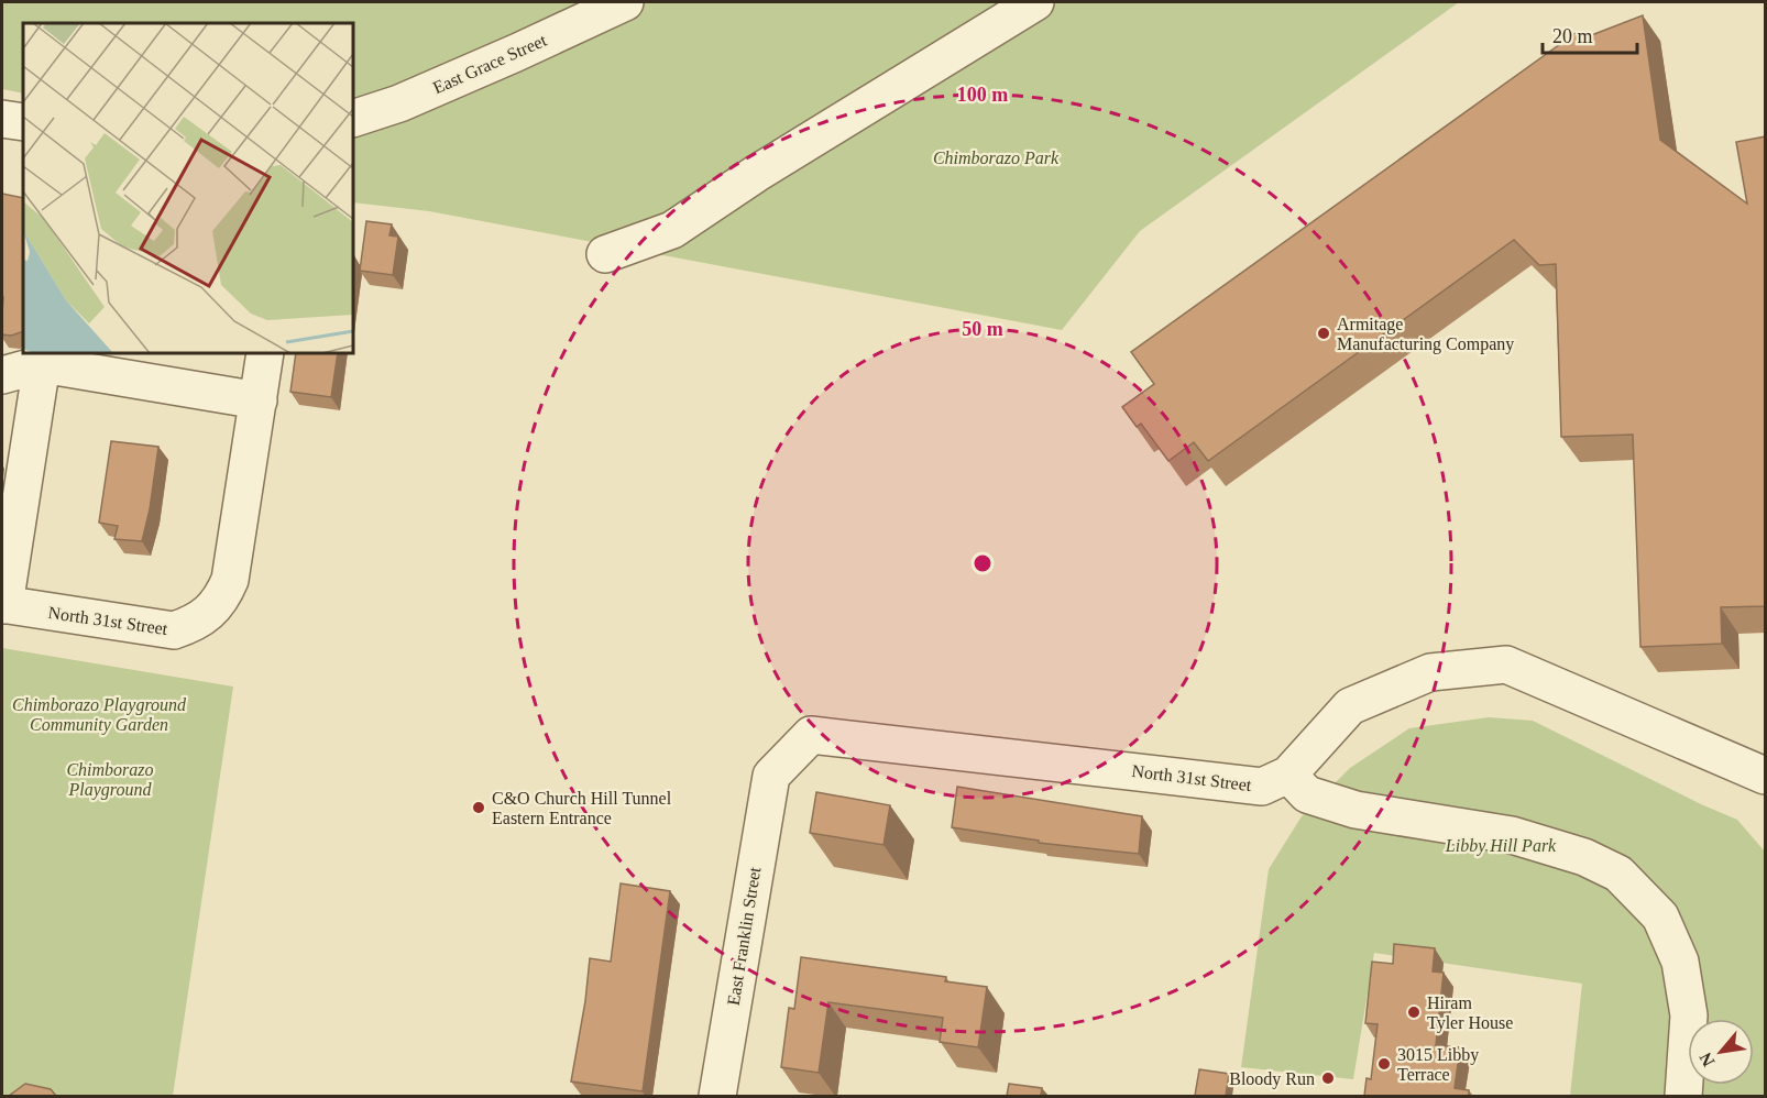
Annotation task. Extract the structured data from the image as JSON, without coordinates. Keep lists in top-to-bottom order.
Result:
{
  "streets": {
    "street": ["East Grace Street", "North 31st Street", "East Franklin Street"]
  },
  "crossings": [
    ["North 31st Street", "East Franklin Street"]
  ],
  "parks": [
    "Chimborazo Park",
    "Chimborazo Playground Community Garden",
    "Chimborazo Playground",
    "Libby Hill Park"
  ],
  "places": [
    "Armitage Manufacturing Company",
    "C&O Church Hill Tunnel Eastern Entrance",
    "Hiram Tyler House",
    "3015 Libby Terrace",
    "Bloody Run"
  ],
  "scale_bar": "20 m",
  "north": "bottom left",
  "rings": ["100 m", "50 m"]
}
